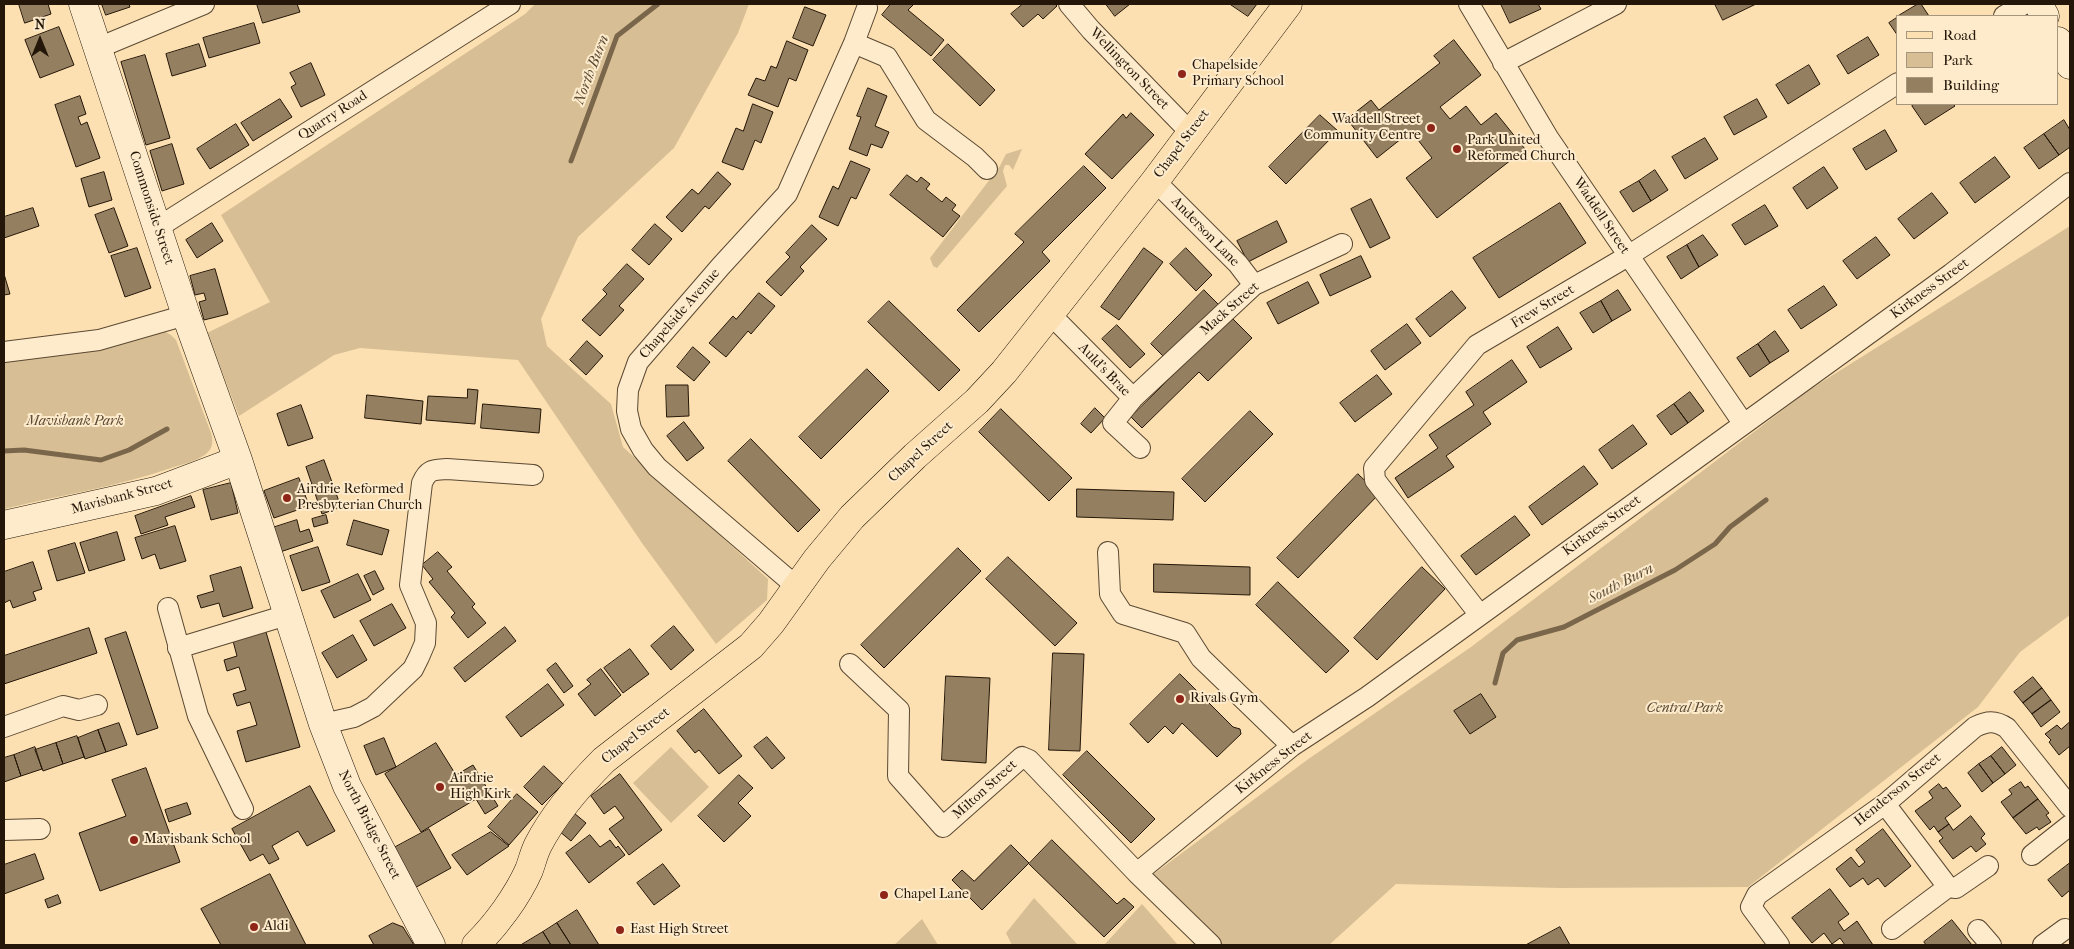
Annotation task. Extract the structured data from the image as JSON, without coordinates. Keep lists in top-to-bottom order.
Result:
{
  "streets": {
    "main road": [
      "Chapel Street",
      "Commonside Street",
      "Mavisbank Street",
      "North Bridge Street"
    ],
    "street": [
      "Wellington Street",
      "Quarry Road",
      "Waddell Street",
      "Anderson Lane",
      "Kirkness Street",
      "Frew Street",
      "Mack Street",
      "Chapelside Avenue",
      "Auld's Brae",
      "Milton Street",
      "Henderson Street"
    ]
  },
  "crossings": [
    ["Wellington Street", "Chapel Street"],
    ["Quarry Road", "Commonside Street"],
    ["Chapel Street", "Anderson Lane"],
    ["Chapel Street", "Chapelside Avenue"],
    ["Chapel Street", "Auld's Brae"],
    ["Commonside Street", "North Bridge Street"],
    ["Waddell Street", "Kirkness Street"],
    ["Waddell Street", "Frew Street"],
    ["Anderson Lane", "Mack Street"],
    ["Kirkness Street", "Frew Street"],
    ["Kirkness Street", "Milton Street"],
    ["Mack Street", "Auld's Brae"],
    ["Mavisbank Street", "North Bridge Street"]
  ],
  "water": ["North Burn", "South Burn"],
  "parks": ["Mavisbank Park", "Central Park"],
  "places": [
    "Chapelside Primary School",
    "Waddell Street Community Centre",
    "Park United Reformed Church",
    "Airdrie Reformed Presbyterian Church",
    "Rivals Gym",
    "Airdrie High Kirk",
    "Mavisbank School",
    "Chapel Lane",
    "Aldi",
    "East High Street"
  ],
  "legend": ["Road", "Park", "Building"],
  "north": "top"
}
